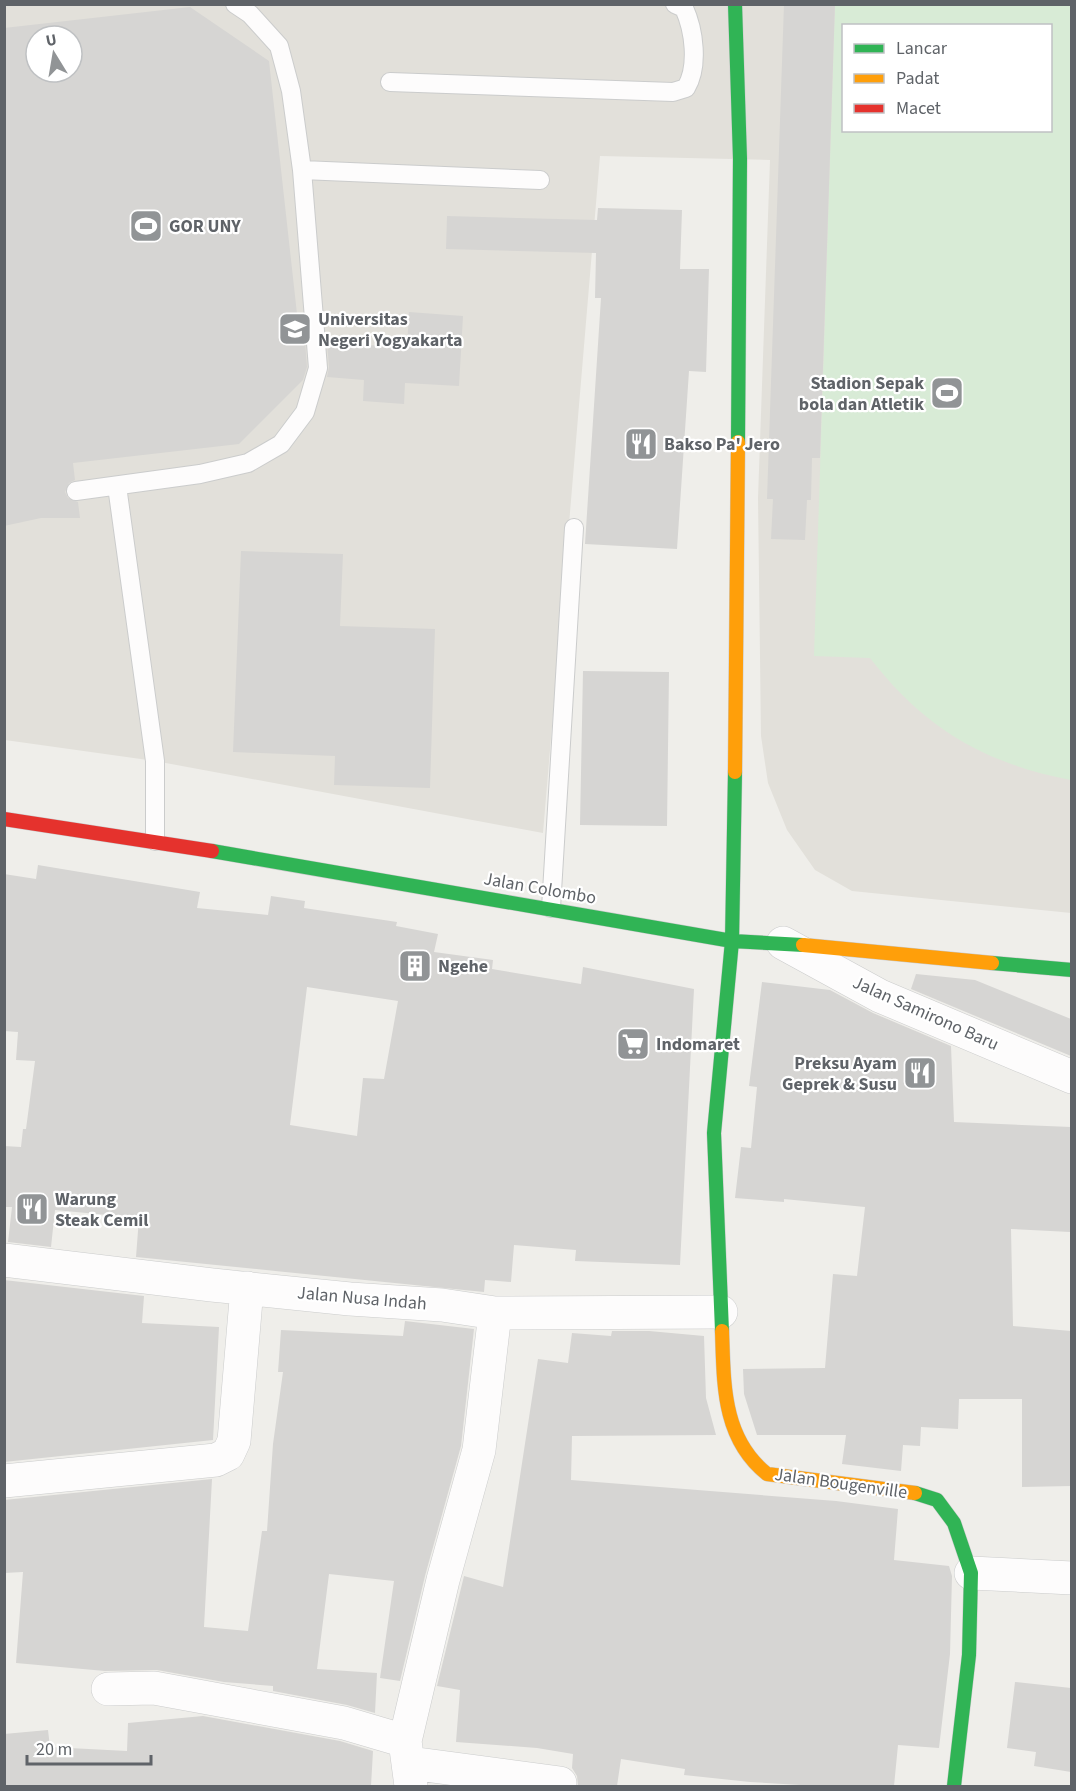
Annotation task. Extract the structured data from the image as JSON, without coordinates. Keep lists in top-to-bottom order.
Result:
{
  "streets": {
    "street": [
      "Jalan Colombo",
      "Jalan Samirono Baru",
      "Jalan Nusa Indah",
      "Jalan Bougenville"
    ]
  },
  "crossings": [
    ["Jalan Colombo", "Jalan Samirono Baru"],
    ["Jalan Colombo", "Jalan Bougenville"],
    ["Jalan Nusa Indah", "Jalan Bougenville"]
  ],
  "places": {
    "sports": ["GOR UNY", "Stadion Sepak bola dan Atletik"],
    "school or university": ["Universitas Negeri Yogyakarta"],
    "restaurant": ["Bakso Pa' Jero", "Preksu Ayam Geprek & Susu", "Warung Steak Cemil"],
    "building": ["Ngehe"],
    "supermarket": ["Indomaret"]
  },
  "legend": ["Lancar", "Padat", "Macet"],
  "scale_bar": "20 m",
  "north": "top"
}
